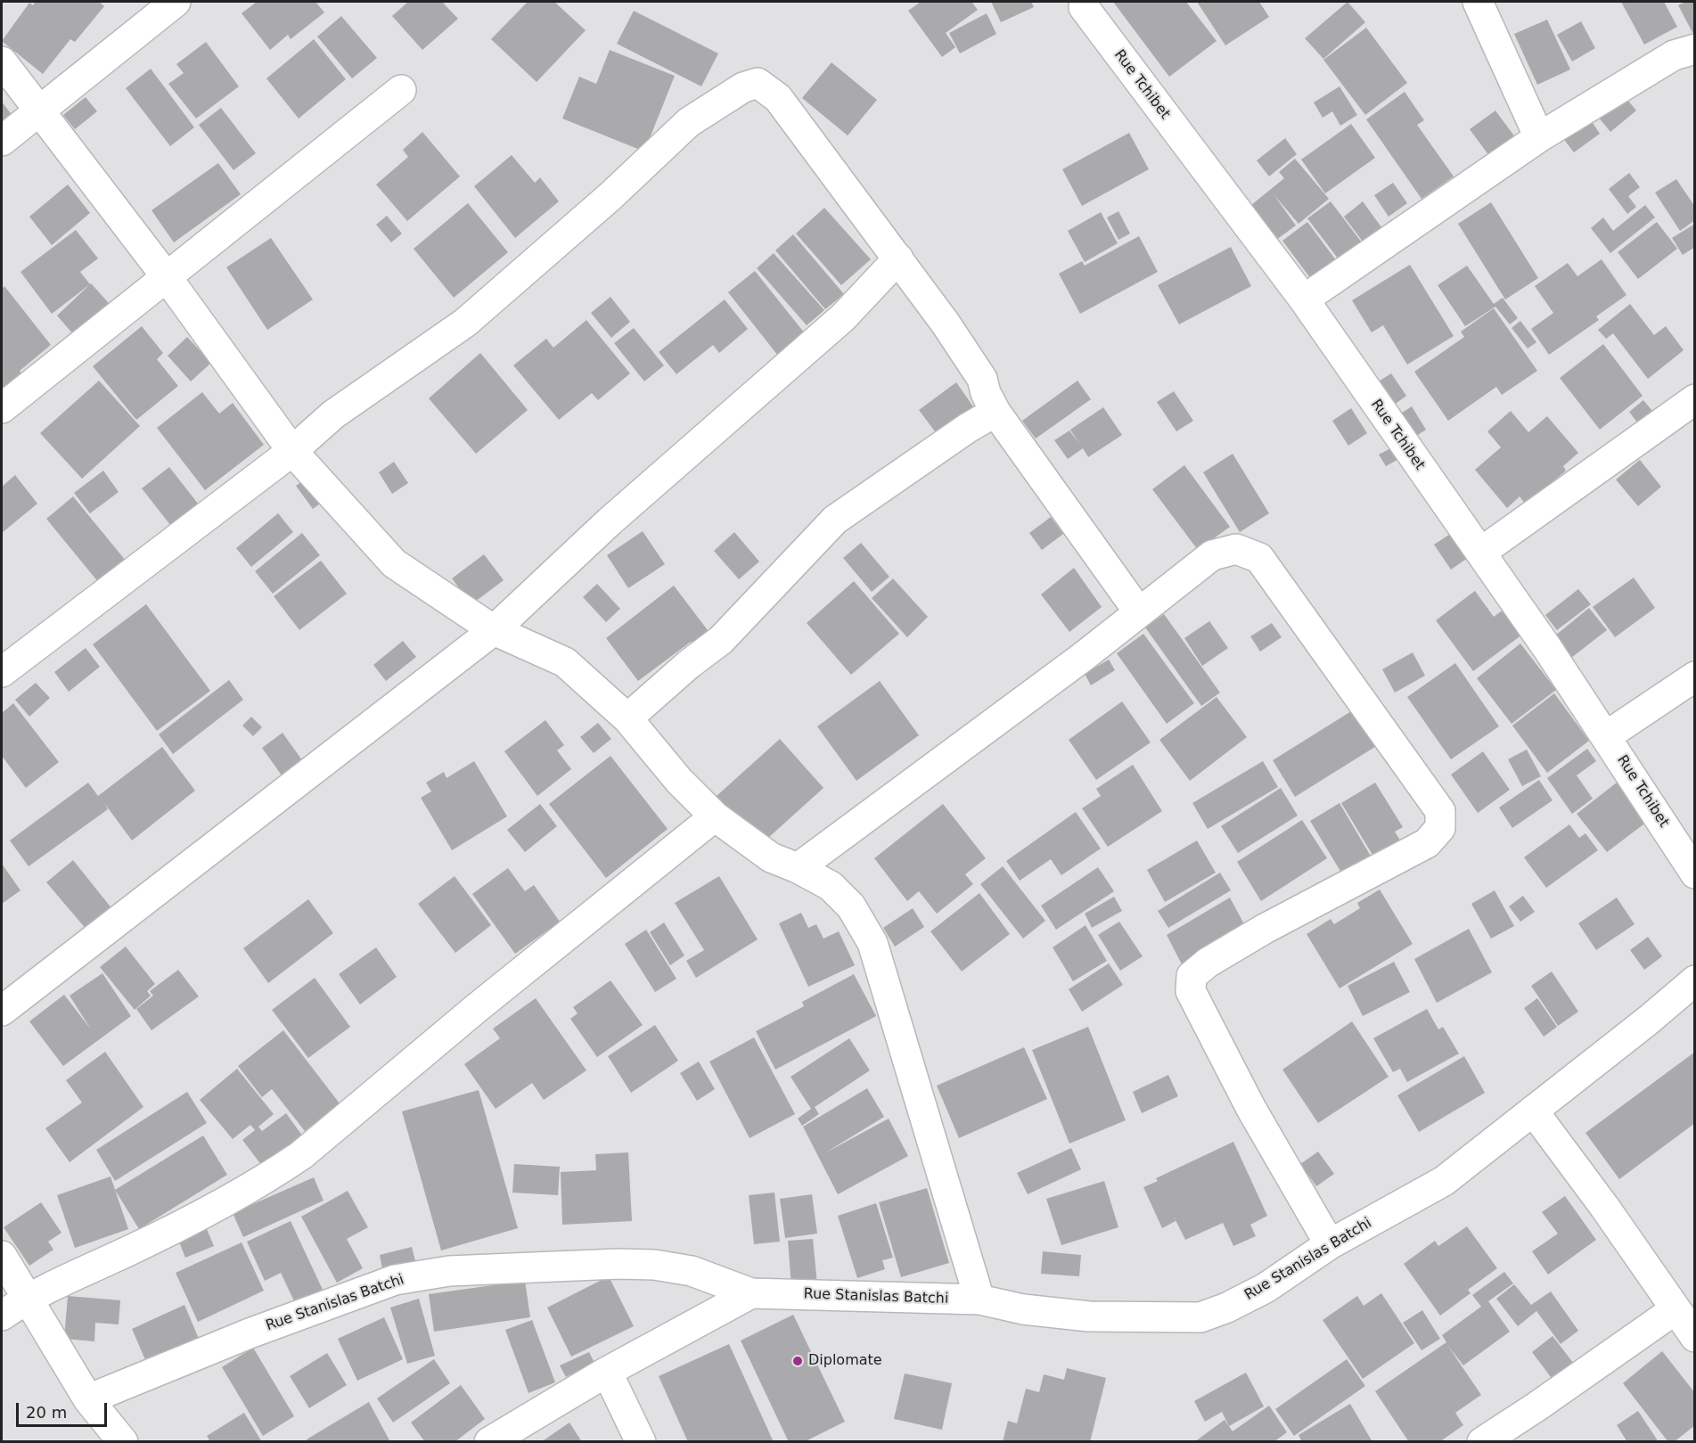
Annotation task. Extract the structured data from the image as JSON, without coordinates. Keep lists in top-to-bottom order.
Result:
{
  "streets": {
    "street": ["Rue Tchibet", "Rue Stanislas Batchi"]
  },
  "places": ["Diplomate"],
  "scale_bar": "20 m"
}
